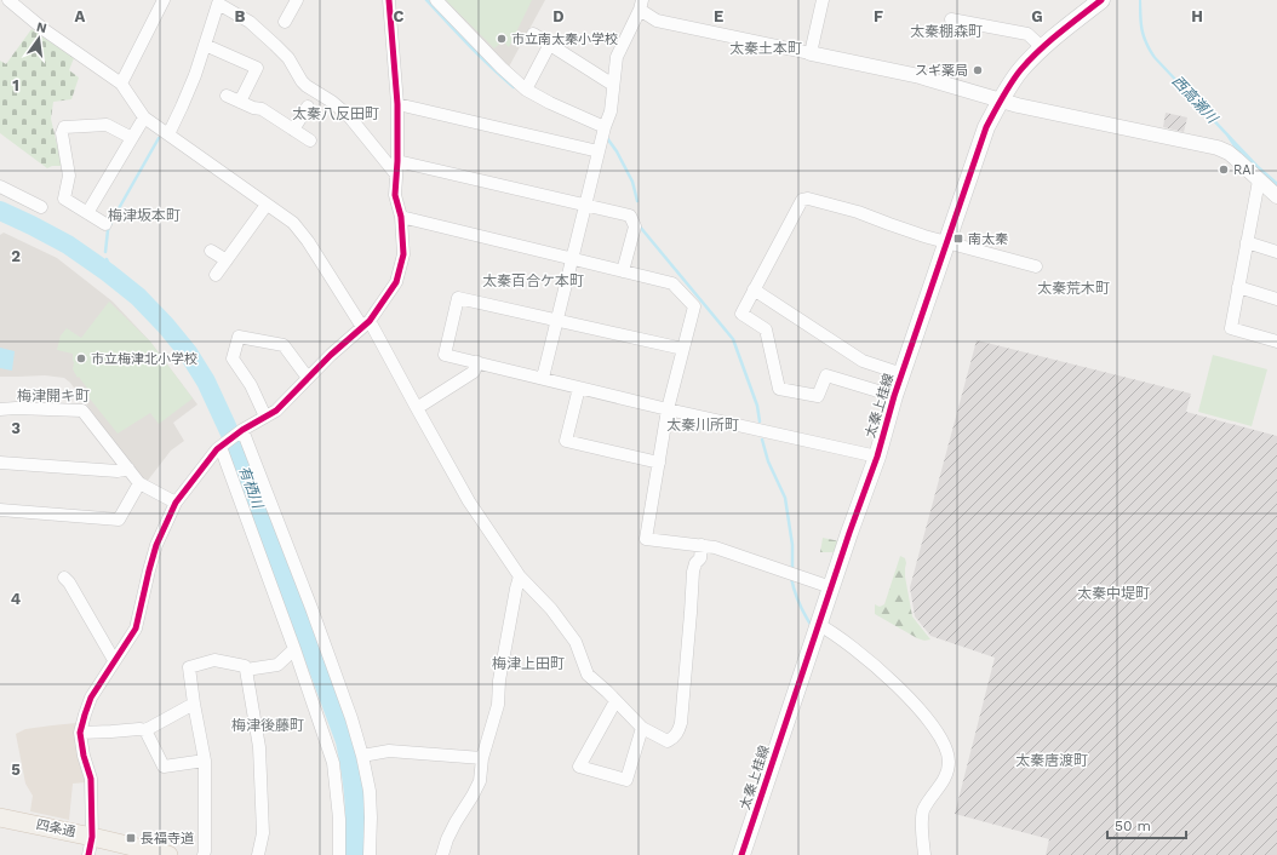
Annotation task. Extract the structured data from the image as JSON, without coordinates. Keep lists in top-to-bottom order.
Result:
{
  "streets": {
    "main road": ["太秦上桂線", "四条通"]
  },
  "districts": [
    "太秦棚森町",
    "太秦土本町",
    "太秦八反田町",
    "梅津坂本町",
    "太秦百合ケ本町",
    "太秦荒木町",
    "梅津開キ町",
    "太秦川所町",
    "太秦中堤町",
    "梅津上田町",
    "梅津後藤町",
    "太秦唐渡町"
  ],
  "water": ["西高瀬川", "有栖川"],
  "places": {
    "other": [
      "市立南太秦小学校",
      "スギ薬局",
      "RAI",
      "市立梅津北小学校"
    ],
    "transit": ["南太秦", "長福寺道"]
  },
  "scale_bar": "50 m",
  "north": "top",
  "grid": {
    "columns": [
      "A",
      "B",
      "C",
      "D",
      "E",
      "F",
      "G",
      "H"
    ],
    "rows": [
      "1",
      "2",
      "3",
      "4",
      "5"
    ]
  }
}
